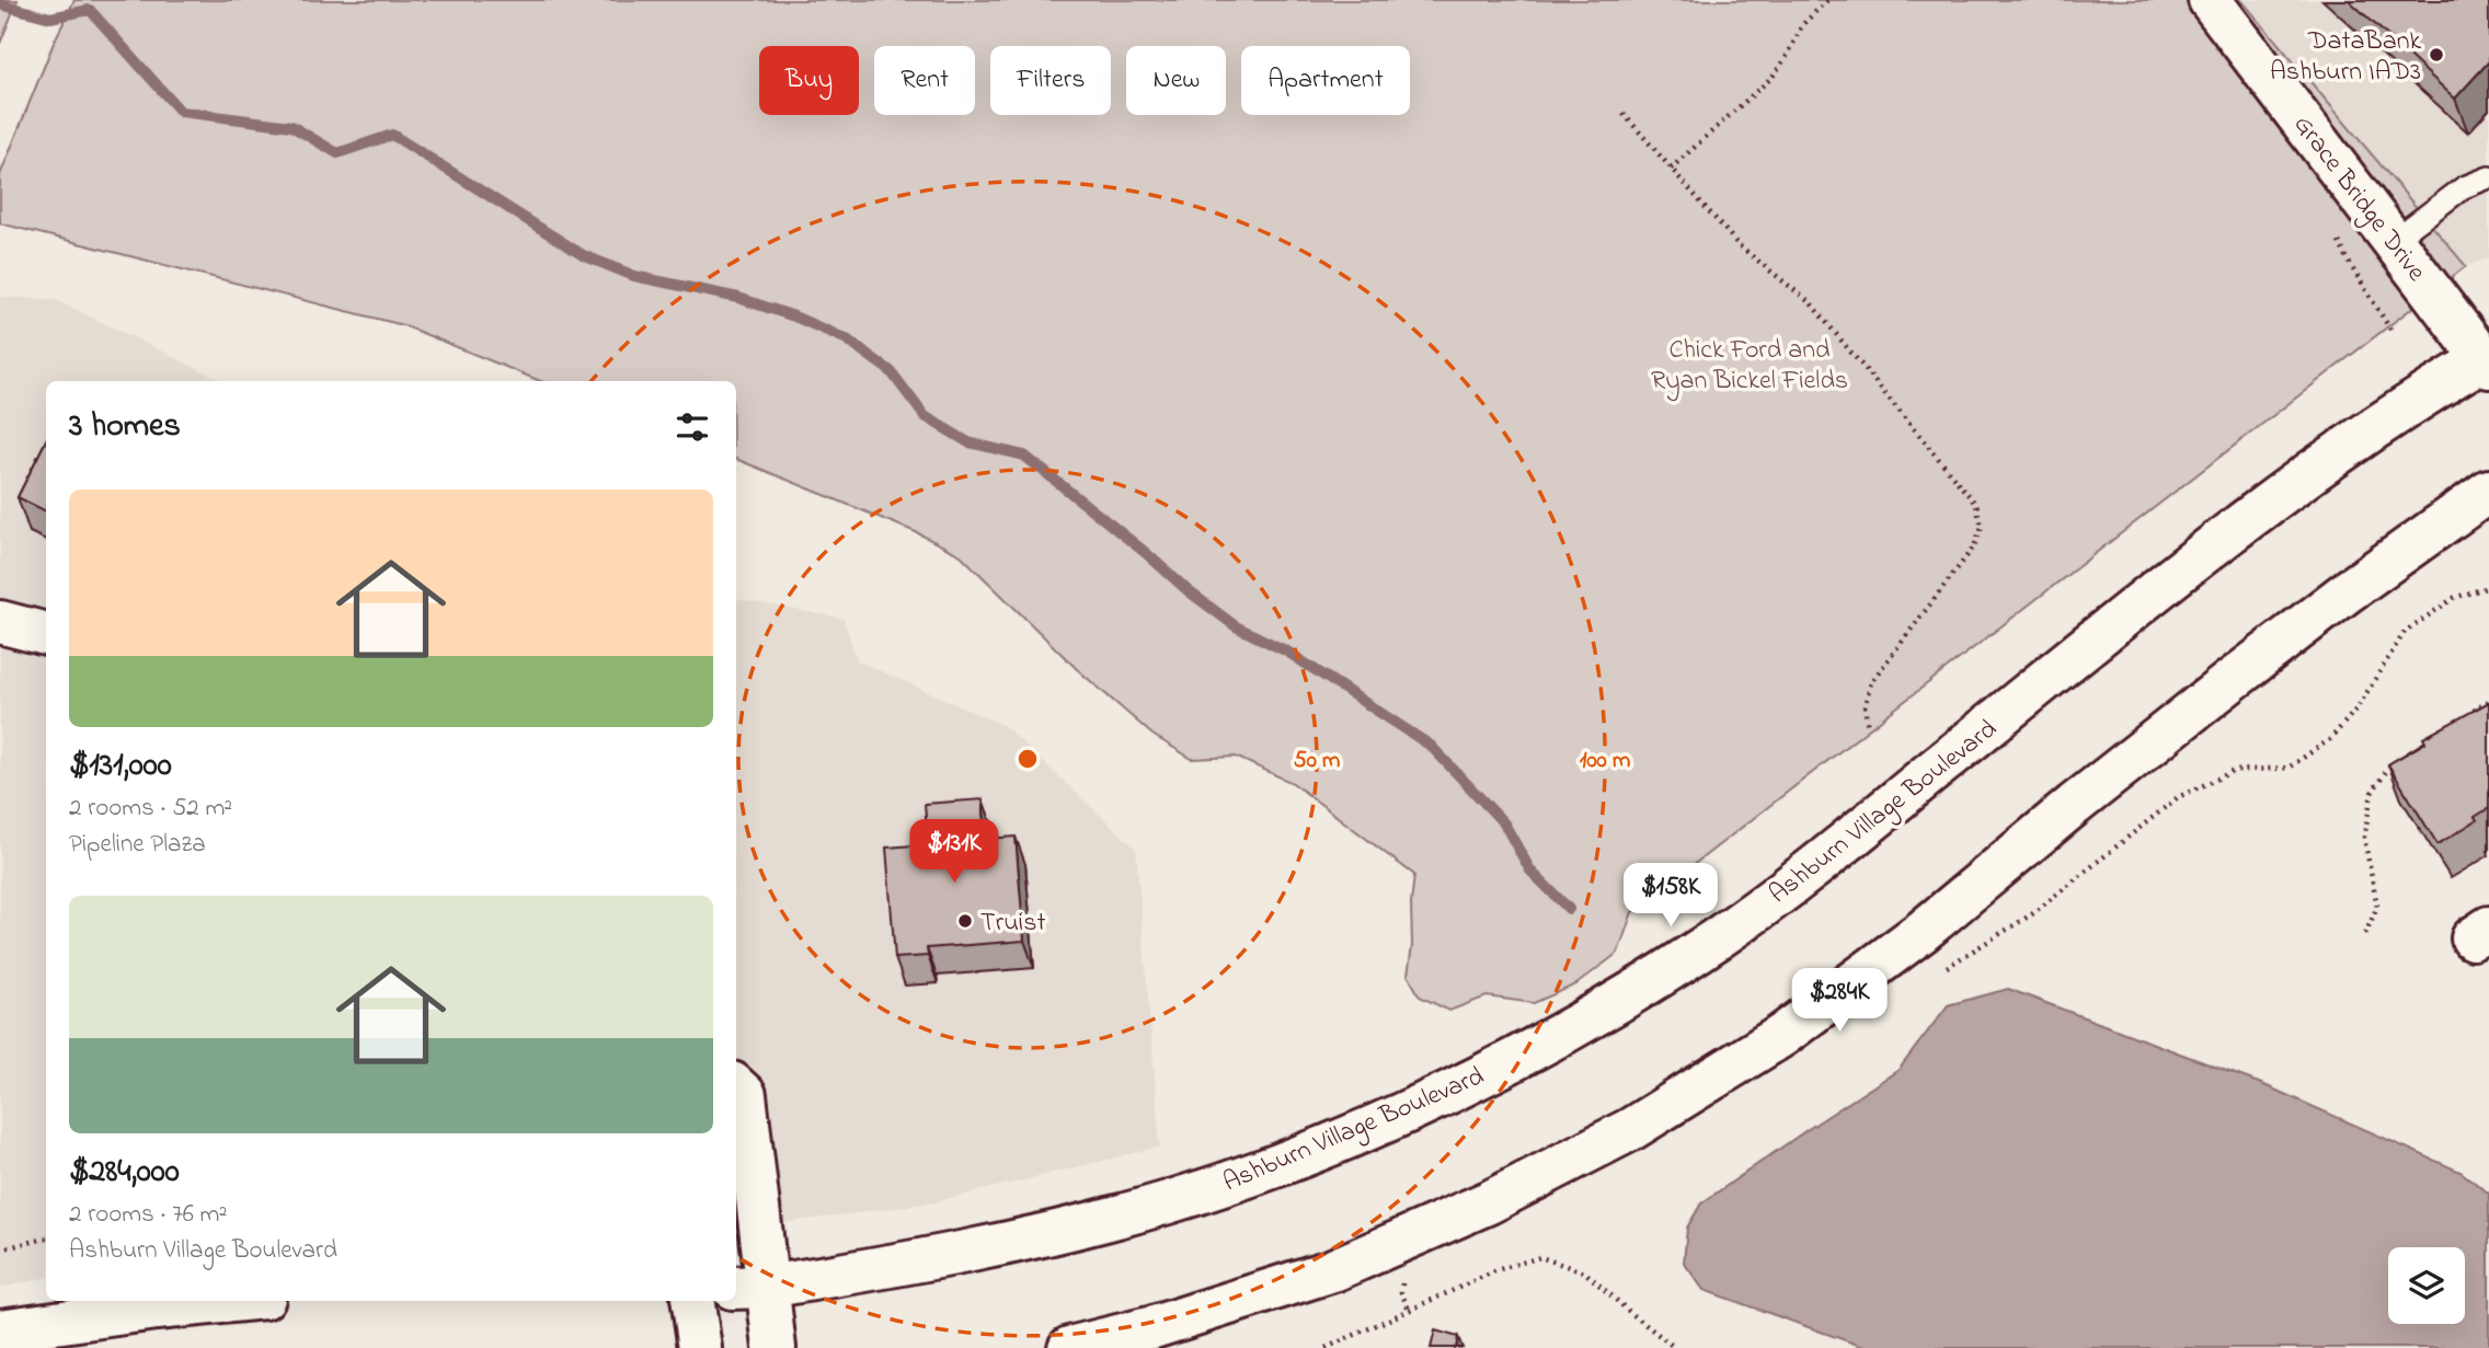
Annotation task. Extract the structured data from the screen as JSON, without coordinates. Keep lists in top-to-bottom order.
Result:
{
  "streets": {
    "main road": ["Grace Bridge Drive", "Ashburn Village Boulevard"]
  },
  "crossings": [
    ["Grace Bridge Drive", "Ashburn Village Boulevard"]
  ],
  "parks": ["Chick Ford and Ryan Bickel Fields"],
  "places": ["DataBank Ashburn IAD3", "Truist"],
  "page": {
    "chip": [
      "Buy",
      "Rent",
      "Filters",
      "New",
      "Apartment"
    ],
    "heading": "3 homes",
    "list": [
      {
        "name": "$131,000",
        "note": "2 rooms · 52 m² · Pipeline Plaza"
      },
      {
        "name": "$284,000",
        "note": "2 rooms · 76 m² · Ashburn Village Boulevard"
      }
    ],
    "price": ["$131K", "$158K", "$284K"]
  },
  "rings": ["50 m", "100 m"]
}
